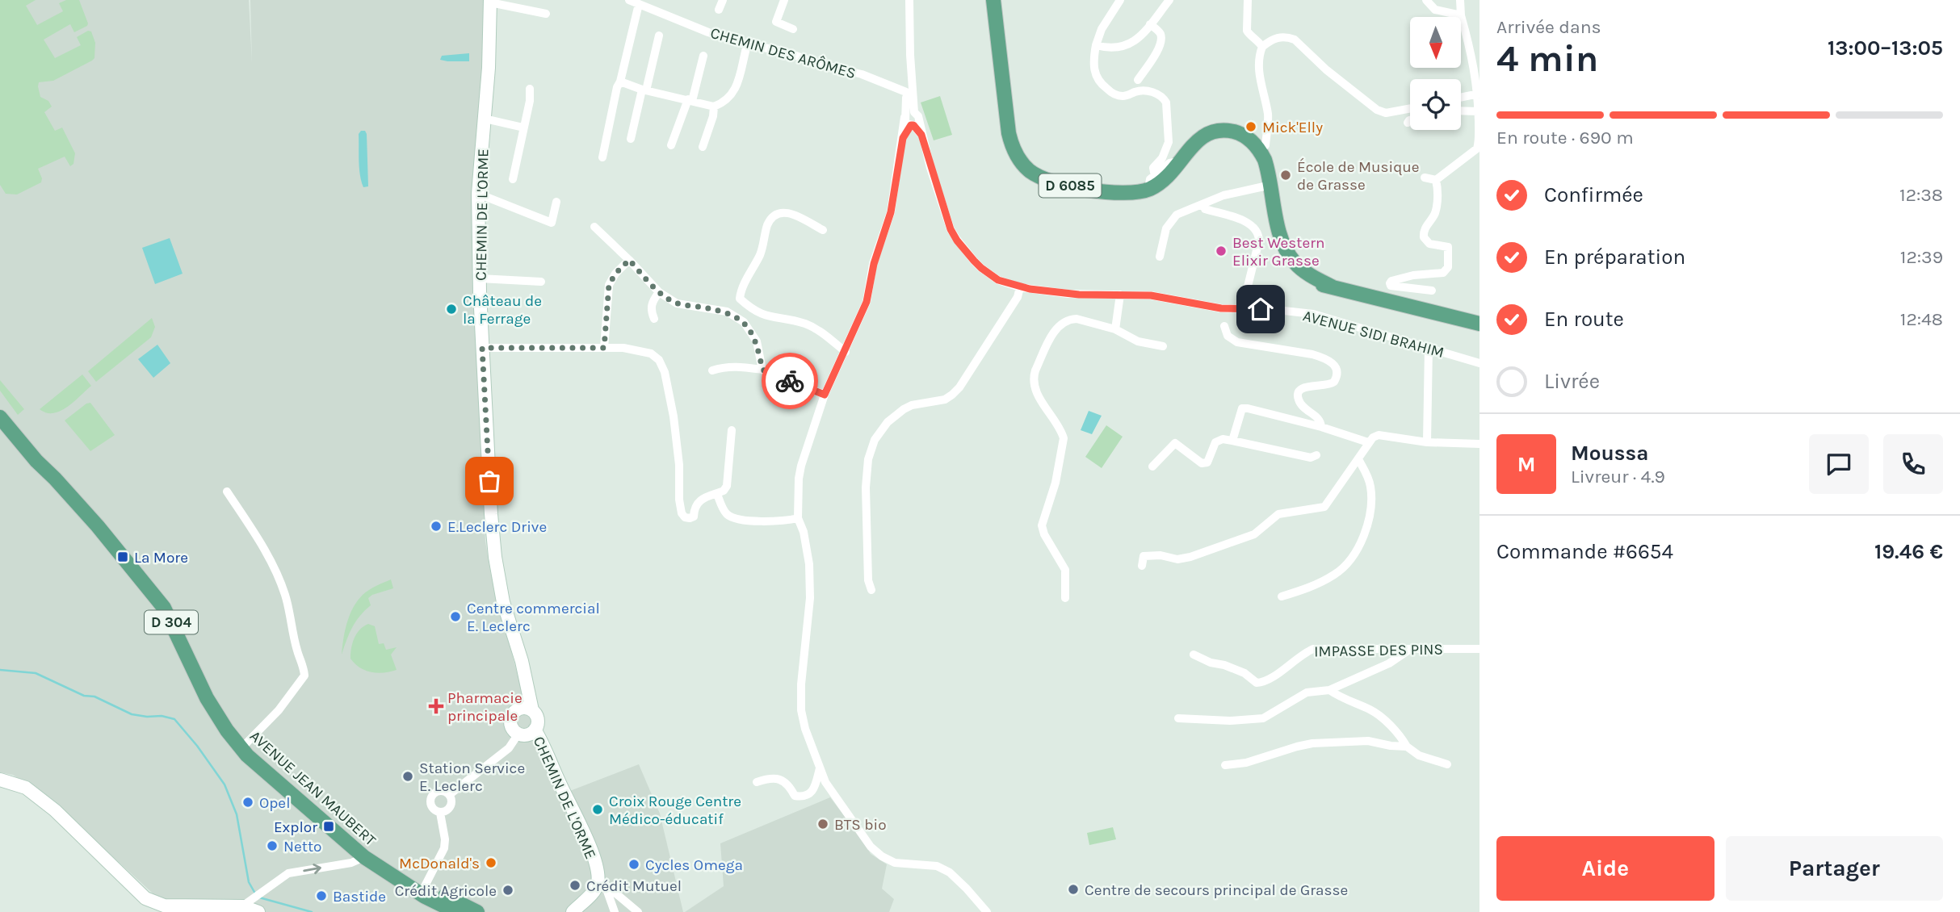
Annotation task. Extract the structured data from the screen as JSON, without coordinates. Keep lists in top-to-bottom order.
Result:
{
  "streets": {
    "main road": ["D 6085", "D 304", "AVENUE JEAN MAUBERT"],
    "street": [
      "CHEMIN DES ARÔMES",
      "CHEMIN DE L'ORME",
      "AVENUE SIDI BRAHIM",
      "IMPASSE DES PINS"
    ]
  },
  "places": {
    "other": [
      "Mick'Elly",
      "École de Musique de Grasse",
      "Best Western Elixir Grasse",
      "Château de la Ferrage",
      "E.Leclerc Drive",
      "Centre commercial E. Leclerc",
      "Station Service E. Leclerc",
      "Opel",
      "Croix Rouge Centre Médico-éducatif",
      "BTS bio",
      "Netto",
      "McDonald's",
      "Cycles Omega",
      "Crédit Mutuel",
      "Centre de secours principal de Grasse",
      "Crédit Agricole",
      "Bastide"
    ],
    "transit": ["La More", "Explor"],
    "health": ["Pharmacie principale"]
  },
  "north": "bottom",
  "page": {
    "heading": ["4 min", "Arrivée dans", "13:00–13:05"],
    "panel": [
      "Moussa",
      "Livreur · 4.9",
      "Commande #6654",
      "19.46 €"
    ],
    "bar": "En route · 690 m",
    "list": [
      ["Confirmée", "12:38"],
      ["En préparation", "12:39"],
      ["En route", "12:48"],
      "Livrée"
    ],
    "round": "M",
    "buttons": ["Aide", "Partager"]
  }
}
